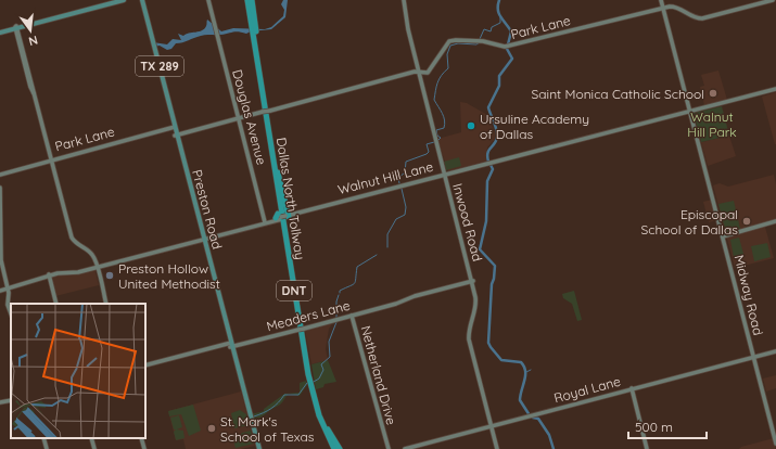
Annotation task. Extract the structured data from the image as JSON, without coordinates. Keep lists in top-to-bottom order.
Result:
{
  "streets": {
    "highway": ["Dallas North Tollway", "DNT"],
    "main road": [
      "Park Lane",
      "TX 289",
      "Douglas Avenue",
      "Walnut Hill Lane",
      "Preston Road",
      "Inwood Road",
      "Midway Road",
      "Meaders Lane",
      "Netherland Drive",
      "Royal Lane"
    ]
  },
  "crossings": [
    ["Park Lane", "Douglas Avenue"],
    ["Park Lane", "Preston Road"],
    ["Park Lane", "Inwood Road"],
    ["Park Lane", "Midway Road"],
    ["Douglas Avenue", "Walnut Hill Lane"],
    ["Walnut Hill Lane", "Preston Road"],
    ["Walnut Hill Lane", "Inwood Road"],
    ["Walnut Hill Lane", "Midway Road"],
    ["Preston Road", "Meaders Lane"],
    ["Inwood Road", "Meaders Lane"],
    ["Inwood Road", "Royal Lane"],
    ["Midway Road", "Royal Lane"],
    ["Meaders Lane", "Netherland Drive"]
  ],
  "parks": ["Walnut Hill Park"],
  "places": [
    "Saint Monica Catholic School",
    "Ursuline Academy of Dallas",
    "Episcopal School of Dallas",
    "Preston Hollow United Methodist",
    "St. Mark's School of Texas"
  ],
  "scale_bar": "500 m",
  "north": "bottom"
}
